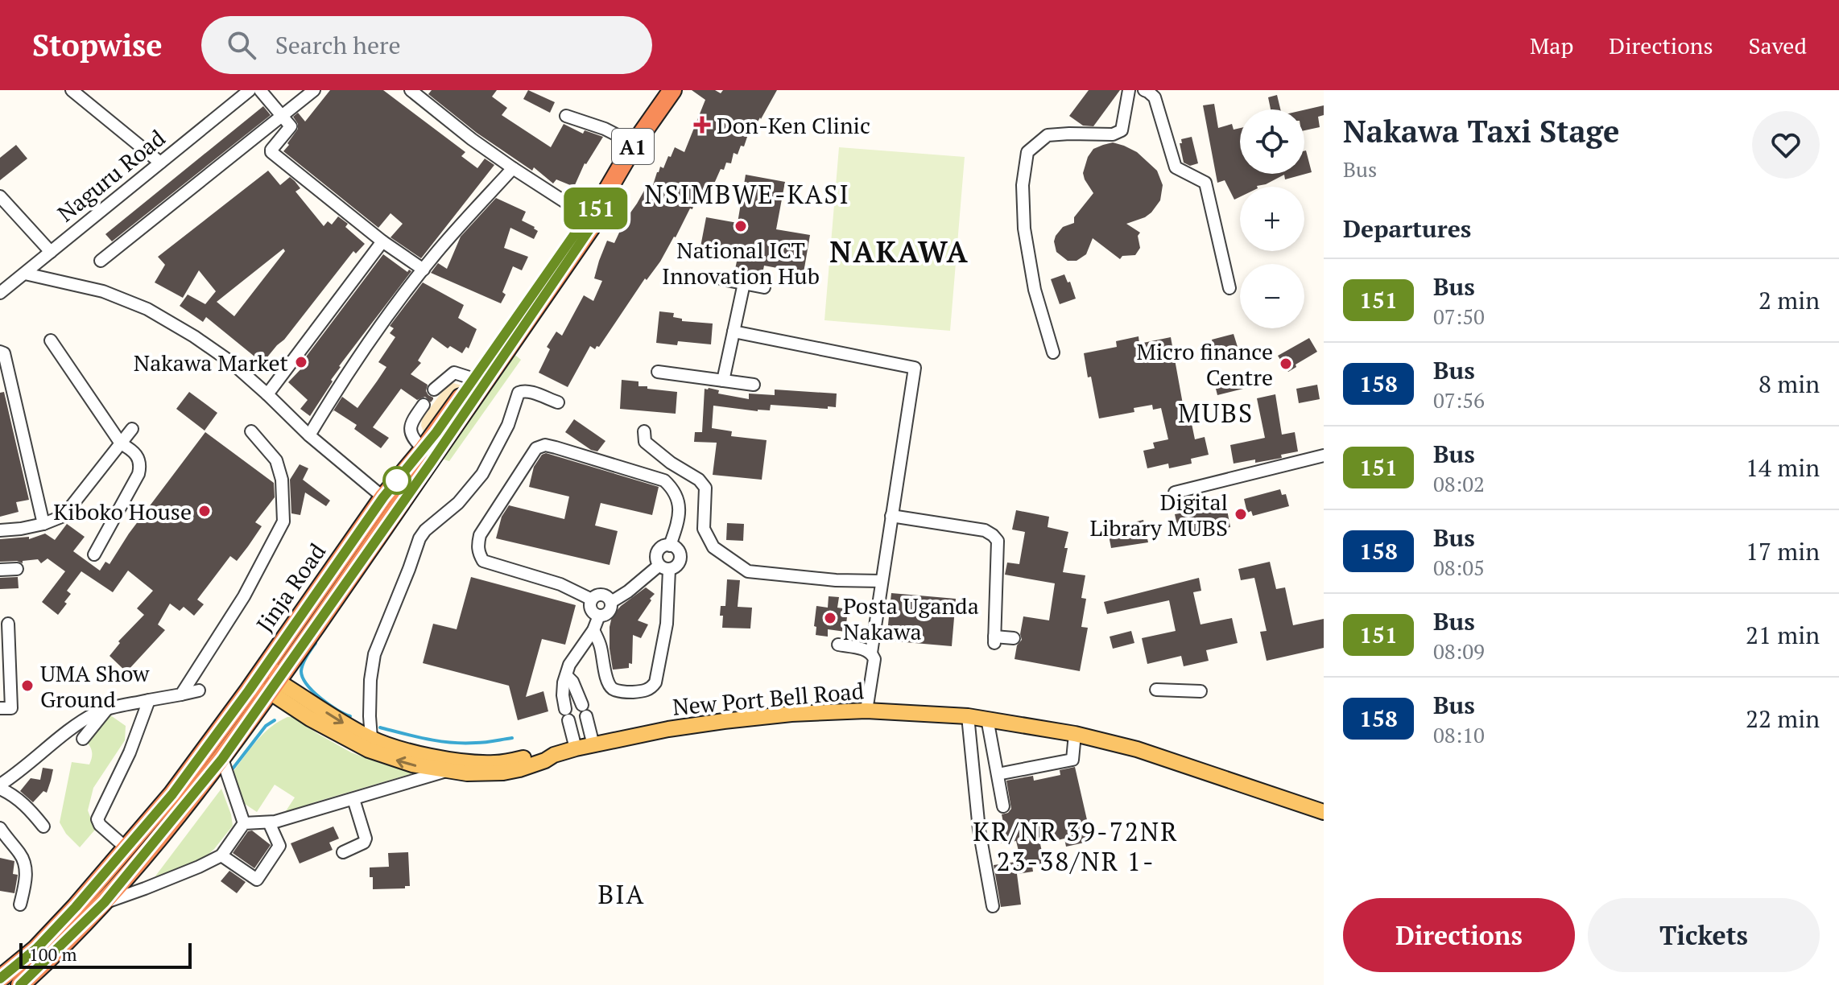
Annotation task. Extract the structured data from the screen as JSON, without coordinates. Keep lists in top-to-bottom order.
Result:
{
  "streets": {
    "highway": ["A1", "Jinja Road"],
    "main road": ["New Port Bell Road"],
    "street": ["Naguru Road"]
  },
  "crossings": [
    ["Jinja Road", "New Port Bell Road"]
  ],
  "districts": [
    "NSIMBWE-KASI",
    "NAKAWA",
    "MUBS",
    "KR/NR 39-72NR 23-38/NR 1-",
    "BIA"
  ],
  "places": {
    "health": ["Don-Ken Clinic"],
    "other": [
      "National ICT Innovation Hub",
      "Nakawa Market",
      "Micro finance Centre",
      "Kiboko House",
      "Digital Library MUBS",
      "Posta Uganda Nakawa",
      "UMA Show Ground"
    ]
  },
  "lines": ["bus line 151"],
  "scale_bar": "100 m",
  "page": {
    "header": "Stopwise",
    "search": "Search here",
    "nav": ["Map", "Directions", "Saved"],
    "on_map": "151",
    "heading": [
      ["Nakawa Taxi Stage", "Bus"],
      "Departures"
    ],
    "map_buttons": ["+", "−"],
    "list": [
      {
        "mark": "151",
        "name": "Bus",
        "note": "07:50",
        "value": "2 min"
      },
      {
        "mark": "158",
        "name": "Bus",
        "note": "07:56",
        "value": "8 min"
      },
      {
        "mark": "151",
        "name": "Bus",
        "note": "08:02",
        "value": "14 min"
      },
      {
        "mark": "158",
        "name": "Bus",
        "note": "08:05",
        "value": "17 min"
      },
      {
        "mark": "151",
        "name": "Bus",
        "note": "08:09",
        "value": "21 min"
      },
      {
        "mark": "158",
        "name": "Bus",
        "note": "08:10",
        "value": "22 min"
      }
    ],
    "buttons": ["Directions", "Tickets"],
    "scale": "100 m"
  }
}
